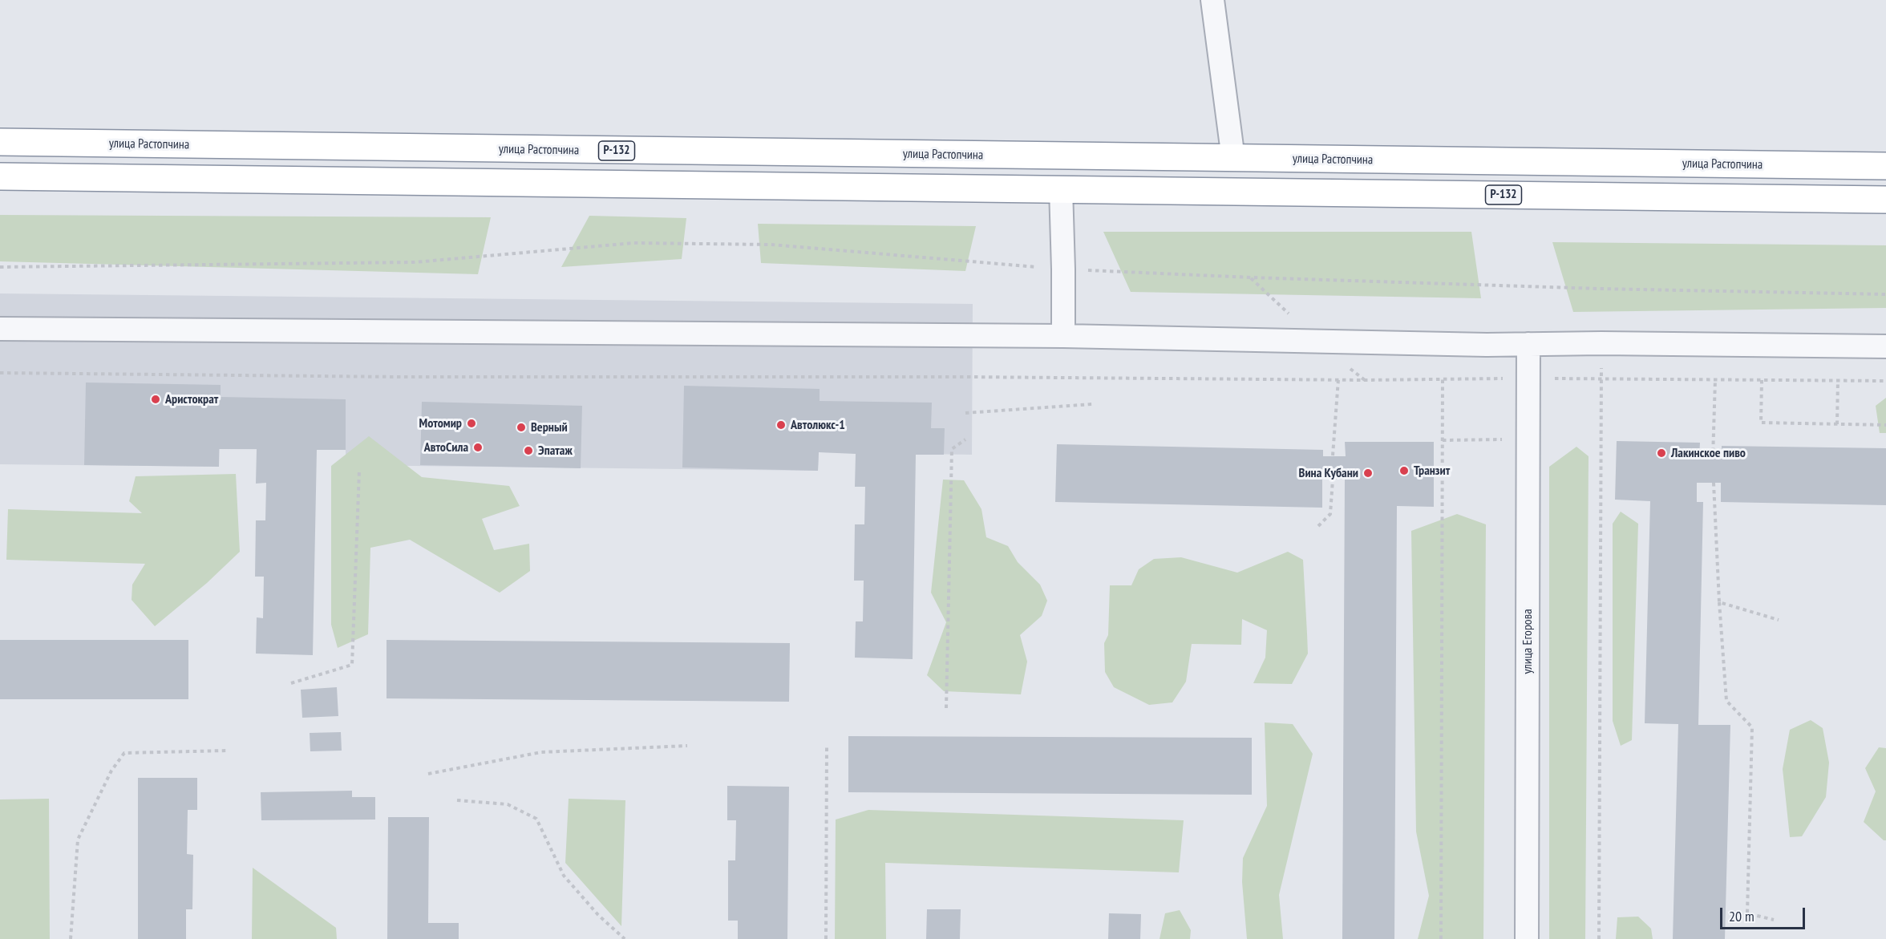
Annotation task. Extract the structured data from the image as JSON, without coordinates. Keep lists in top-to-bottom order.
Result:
{
  "streets": {
    "highway": ["улица Растопчина", "Р-132"],
    "street": ["улица Егорова"]
  },
  "places": [
    "Аристократ",
    "Мотомир",
    "Автолюкс-1",
    "Верный",
    "АвтоСила",
    "Эпатаж",
    "Лакинское пиво",
    "Транзит",
    "Вина Кубани"
  ],
  "scale_bar": "20 m"
}
